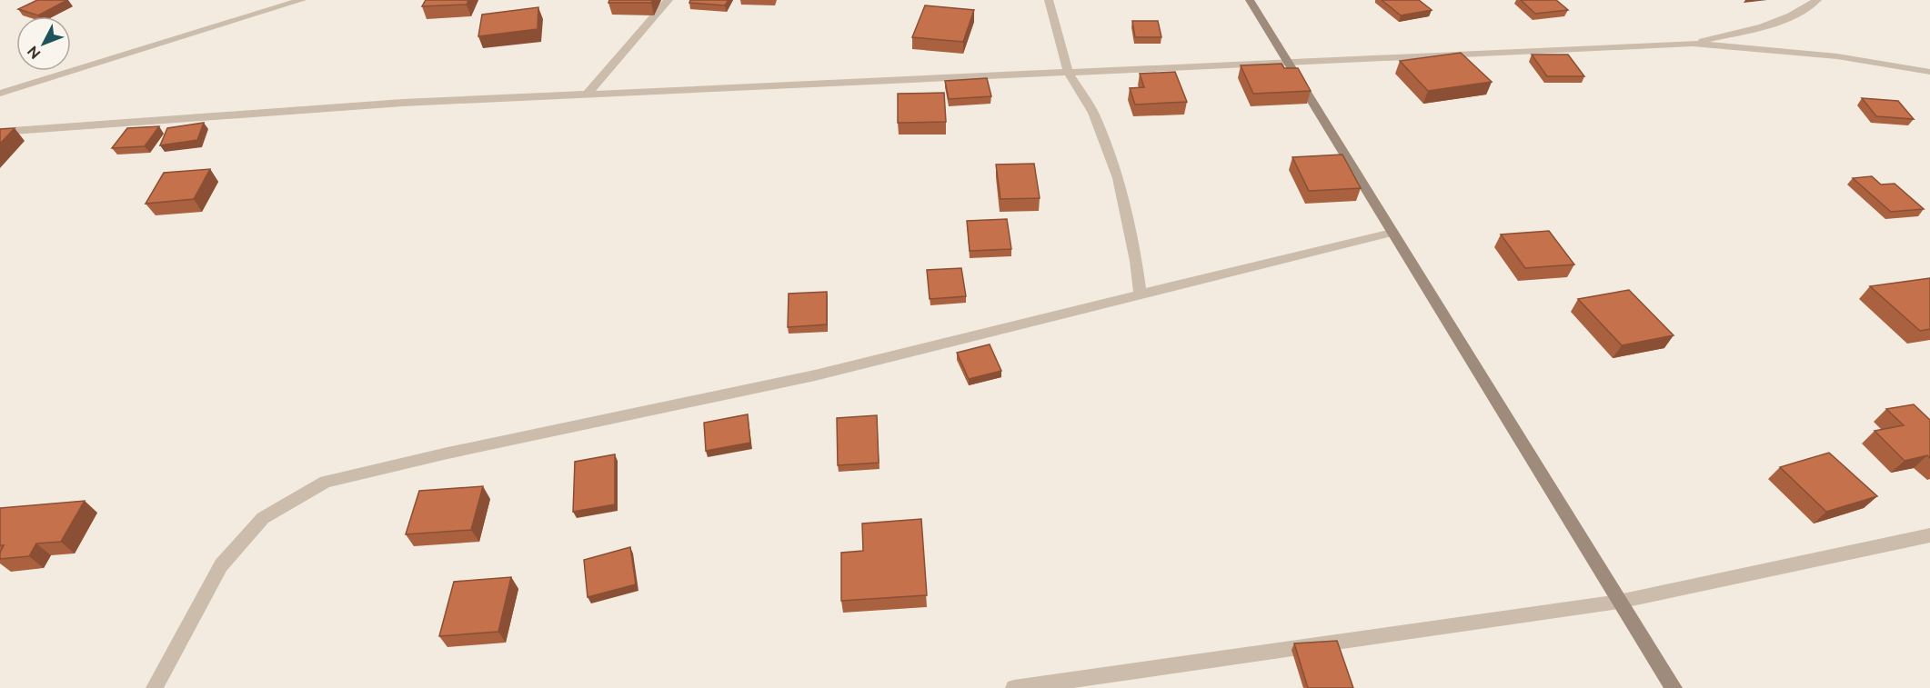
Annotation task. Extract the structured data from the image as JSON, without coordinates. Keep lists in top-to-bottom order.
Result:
{
  "north": "bottom left"
}
